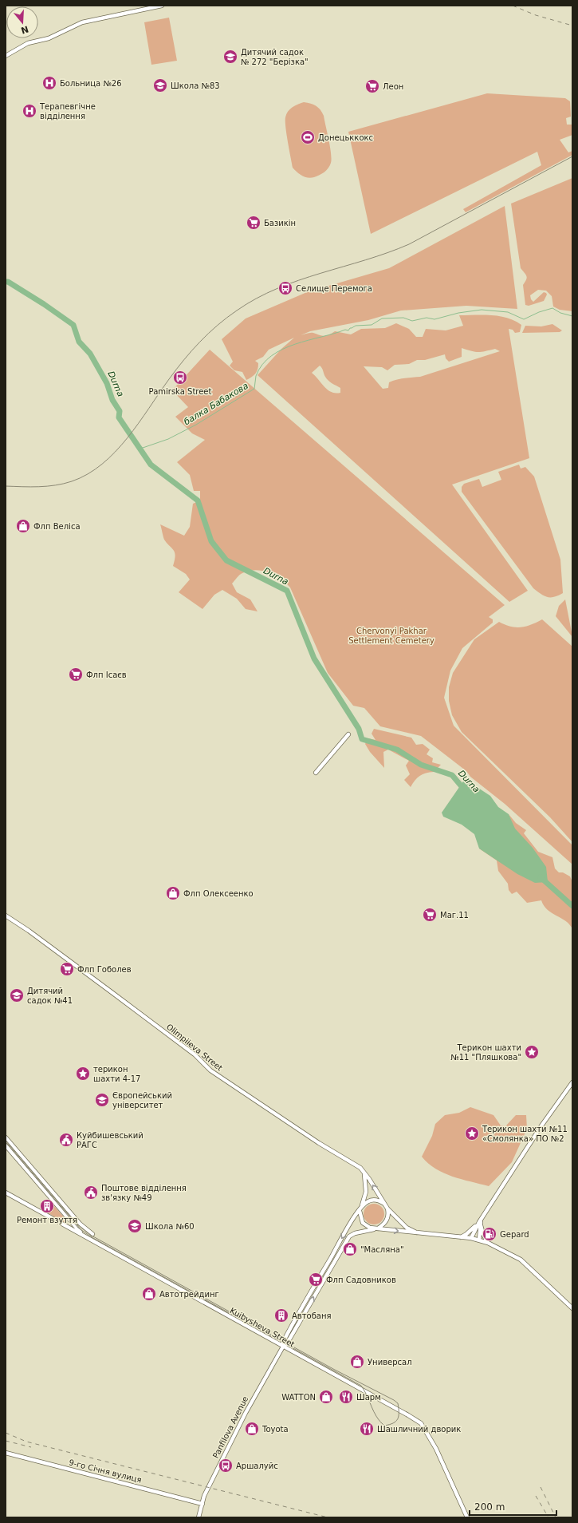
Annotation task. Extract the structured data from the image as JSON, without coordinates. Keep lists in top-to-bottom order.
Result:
{
  "streets": {
    "main road": [
      "Olimpiieva Street",
      "Kuibysheva Street",
      "Panfilova Avenue",
      "9-го Січня вулиця"
    ]
  },
  "crossings": [
    ["Kuibysheva Street", "Panfilova Avenue"],
    ["Panfilova Avenue", "9-го Січня вулиця"]
  ],
  "water": ["Durna", "балка Бабакова"],
  "parks": ["Chervonyi Pakhar Settlement Cemetery"],
  "places": {
    "school or university": [
      "Дитячий садок № 272 \"Берізка\"",
      "Школа №83",
      "Дитячий садок №41",
      "Європейський університет",
      "Школа №60"
    ],
    "hospital": ["Больница №26", "Терапевгічне відділення"],
    "supermarket": [
      "Леон",
      "Базикін",
      "Флп Ісаєв",
      "Маг.11",
      "Флп Гоболев",
      "Флп Садовников"
    ],
    "sports": ["Донецьккокс"],
    "bus stop": ["Селище Перемога", "Pamirska Street", "Аршалуйс"],
    "shop": [
      "Флп Веліса",
      "Флп Олексеенко",
      "\"Масляна\"",
      "Автотрейдинг",
      "Универсал",
      "WATTON",
      "Toyota"
    ],
    "place": ["Терикон шахти №11 \"Пляшкова\"", "терикон шахти 4-17", "Терикон шахти №11 «Смолянка» ПО №2"],
    "public building": ["Куйбишевський РАГС", "Поштове відділення зв'язку №49"],
    "building": ["Ремонт взуття", "Автобаня"],
    "fuel station": ["Gepard"],
    "restaurant": ["Шарм", "Шашличний дворик"]
  },
  "scale_bar": "200 m",
  "north": "bottom"
}
